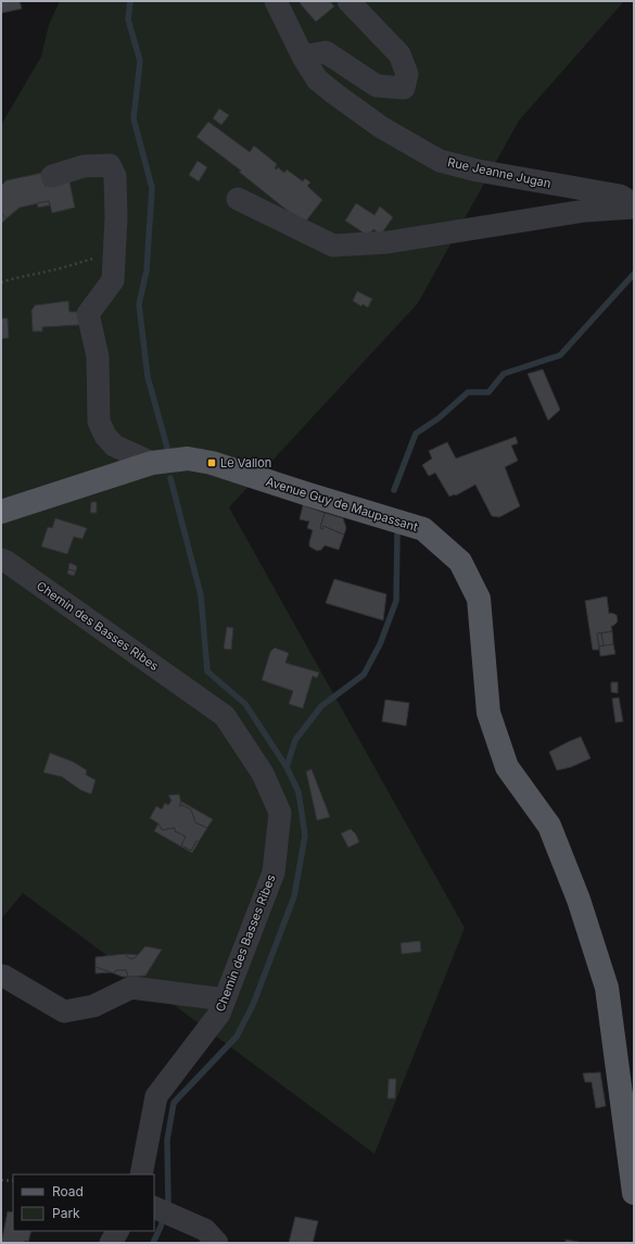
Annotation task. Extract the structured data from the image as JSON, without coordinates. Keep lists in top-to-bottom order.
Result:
{
  "streets": {
    "main road": ["Avenue Guy de Maupassant"],
    "street": ["Rue Jeanne Jugan", "Chemin des Basses Ribes"]
  },
  "places": {
    "transit": ["Le Vallon"]
  },
  "legend": ["Road", "Park"]
}
